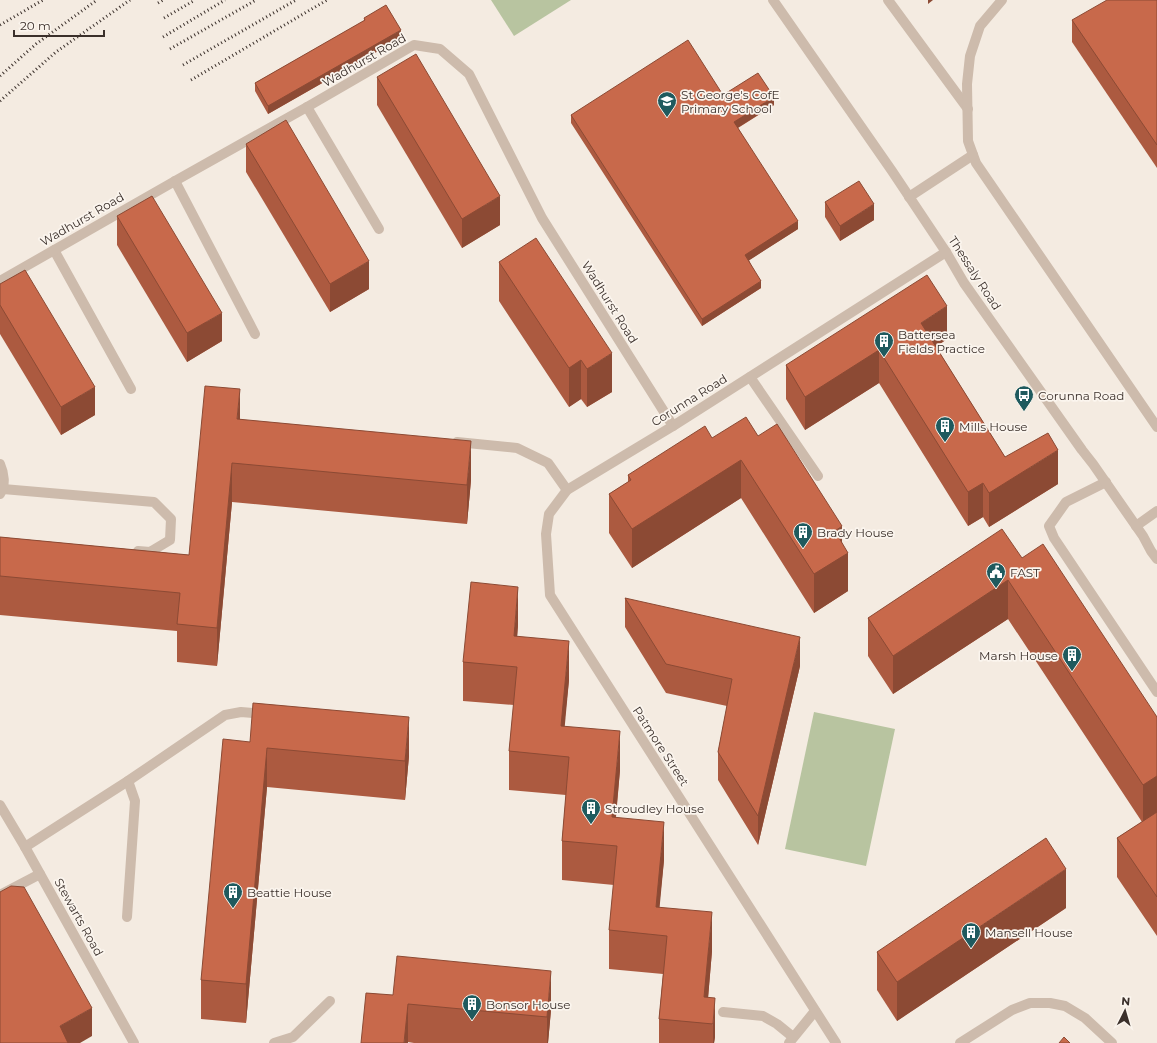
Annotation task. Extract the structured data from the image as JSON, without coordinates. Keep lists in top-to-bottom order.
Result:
{
  "streets": {
    "street": [
      "Wadhurst Road",
      "Thessaly Road",
      "Corunna Road",
      "Patmore Street",
      "Stewarts Road"
    ]
  },
  "crossings": [
    ["Wadhurst Road", "Corunna Road"],
    ["Thessaly Road", "Corunna Road"],
    ["Corunna Road", "Patmore Street"]
  ],
  "places": {
    "school or university": ["St George's CofE Primary School"],
    "building": [
      "Battersea Fields Practice",
      "Mills House",
      "Brady House",
      "Marsh House",
      "Stroudley House",
      "Beattie House",
      "Mansell House",
      "Bonsor House"
    ],
    "bus stop": ["Corunna Road"],
    "public building": ["FAST"]
  },
  "scale_bar": "20 m",
  "north": "top"
}
